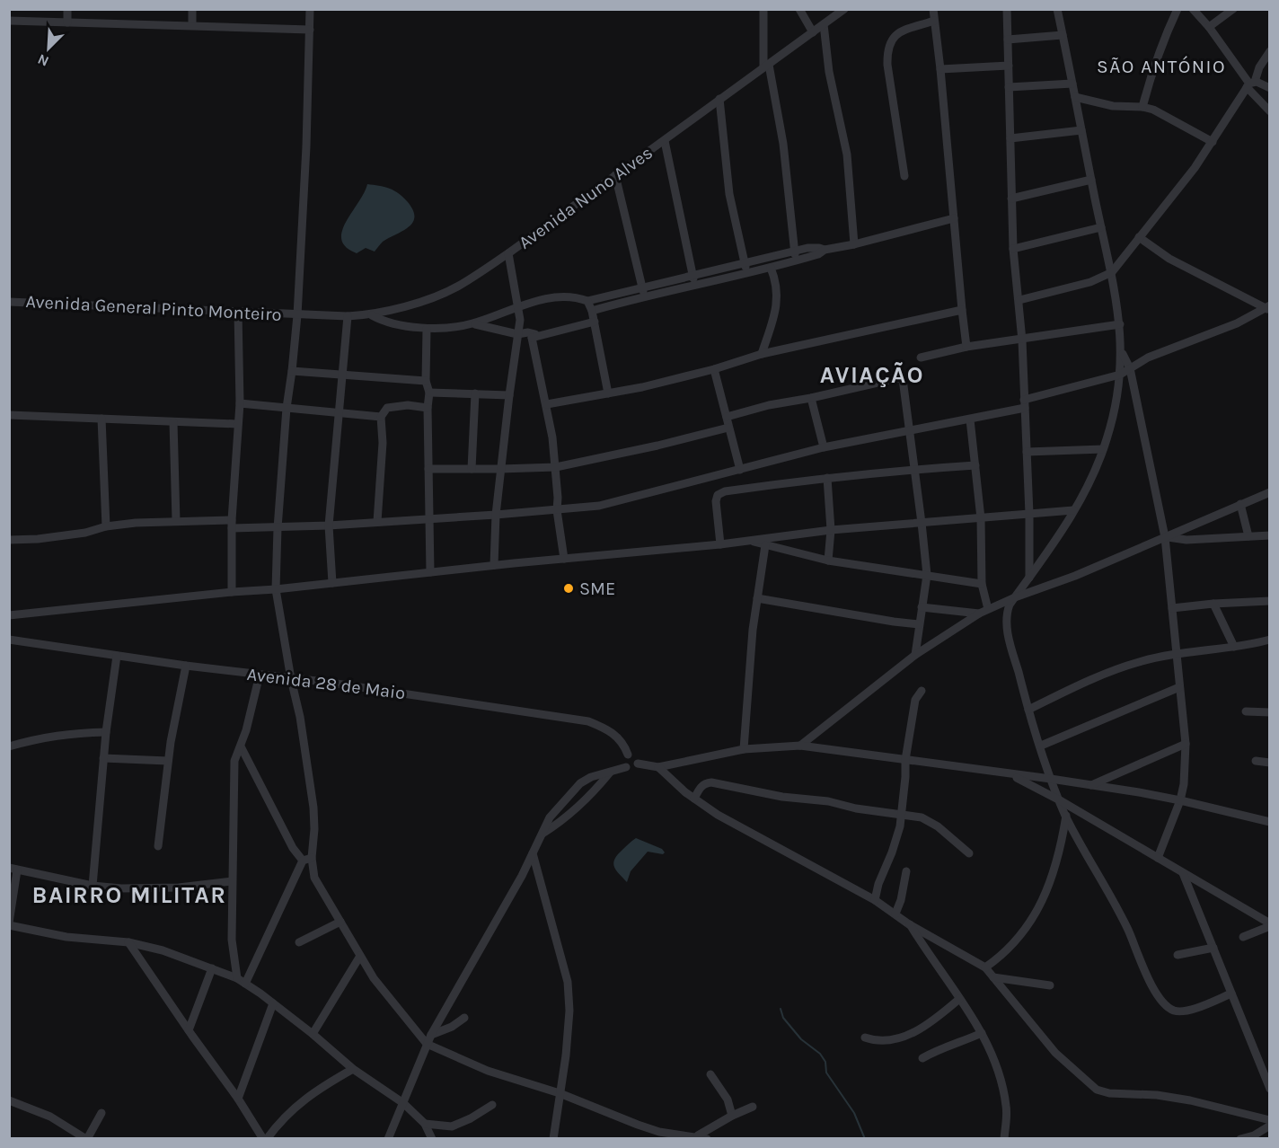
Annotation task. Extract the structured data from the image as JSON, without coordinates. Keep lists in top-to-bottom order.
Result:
{
  "streets": {
    "street": ["Avenida Nuno Alves", "Avenida General Pinto Monteiro", "Avenida 28 de Maio"]
  },
  "crossings": [
    ["Avenida Nuno Alves", "Avenida General Pinto Monteiro"]
  ],
  "districts": ["SÃO ANTÓNIO", "AVIAÇÃO", "BAIRRO MILITAR"],
  "places": ["SME"],
  "north": "bottom left"
}
